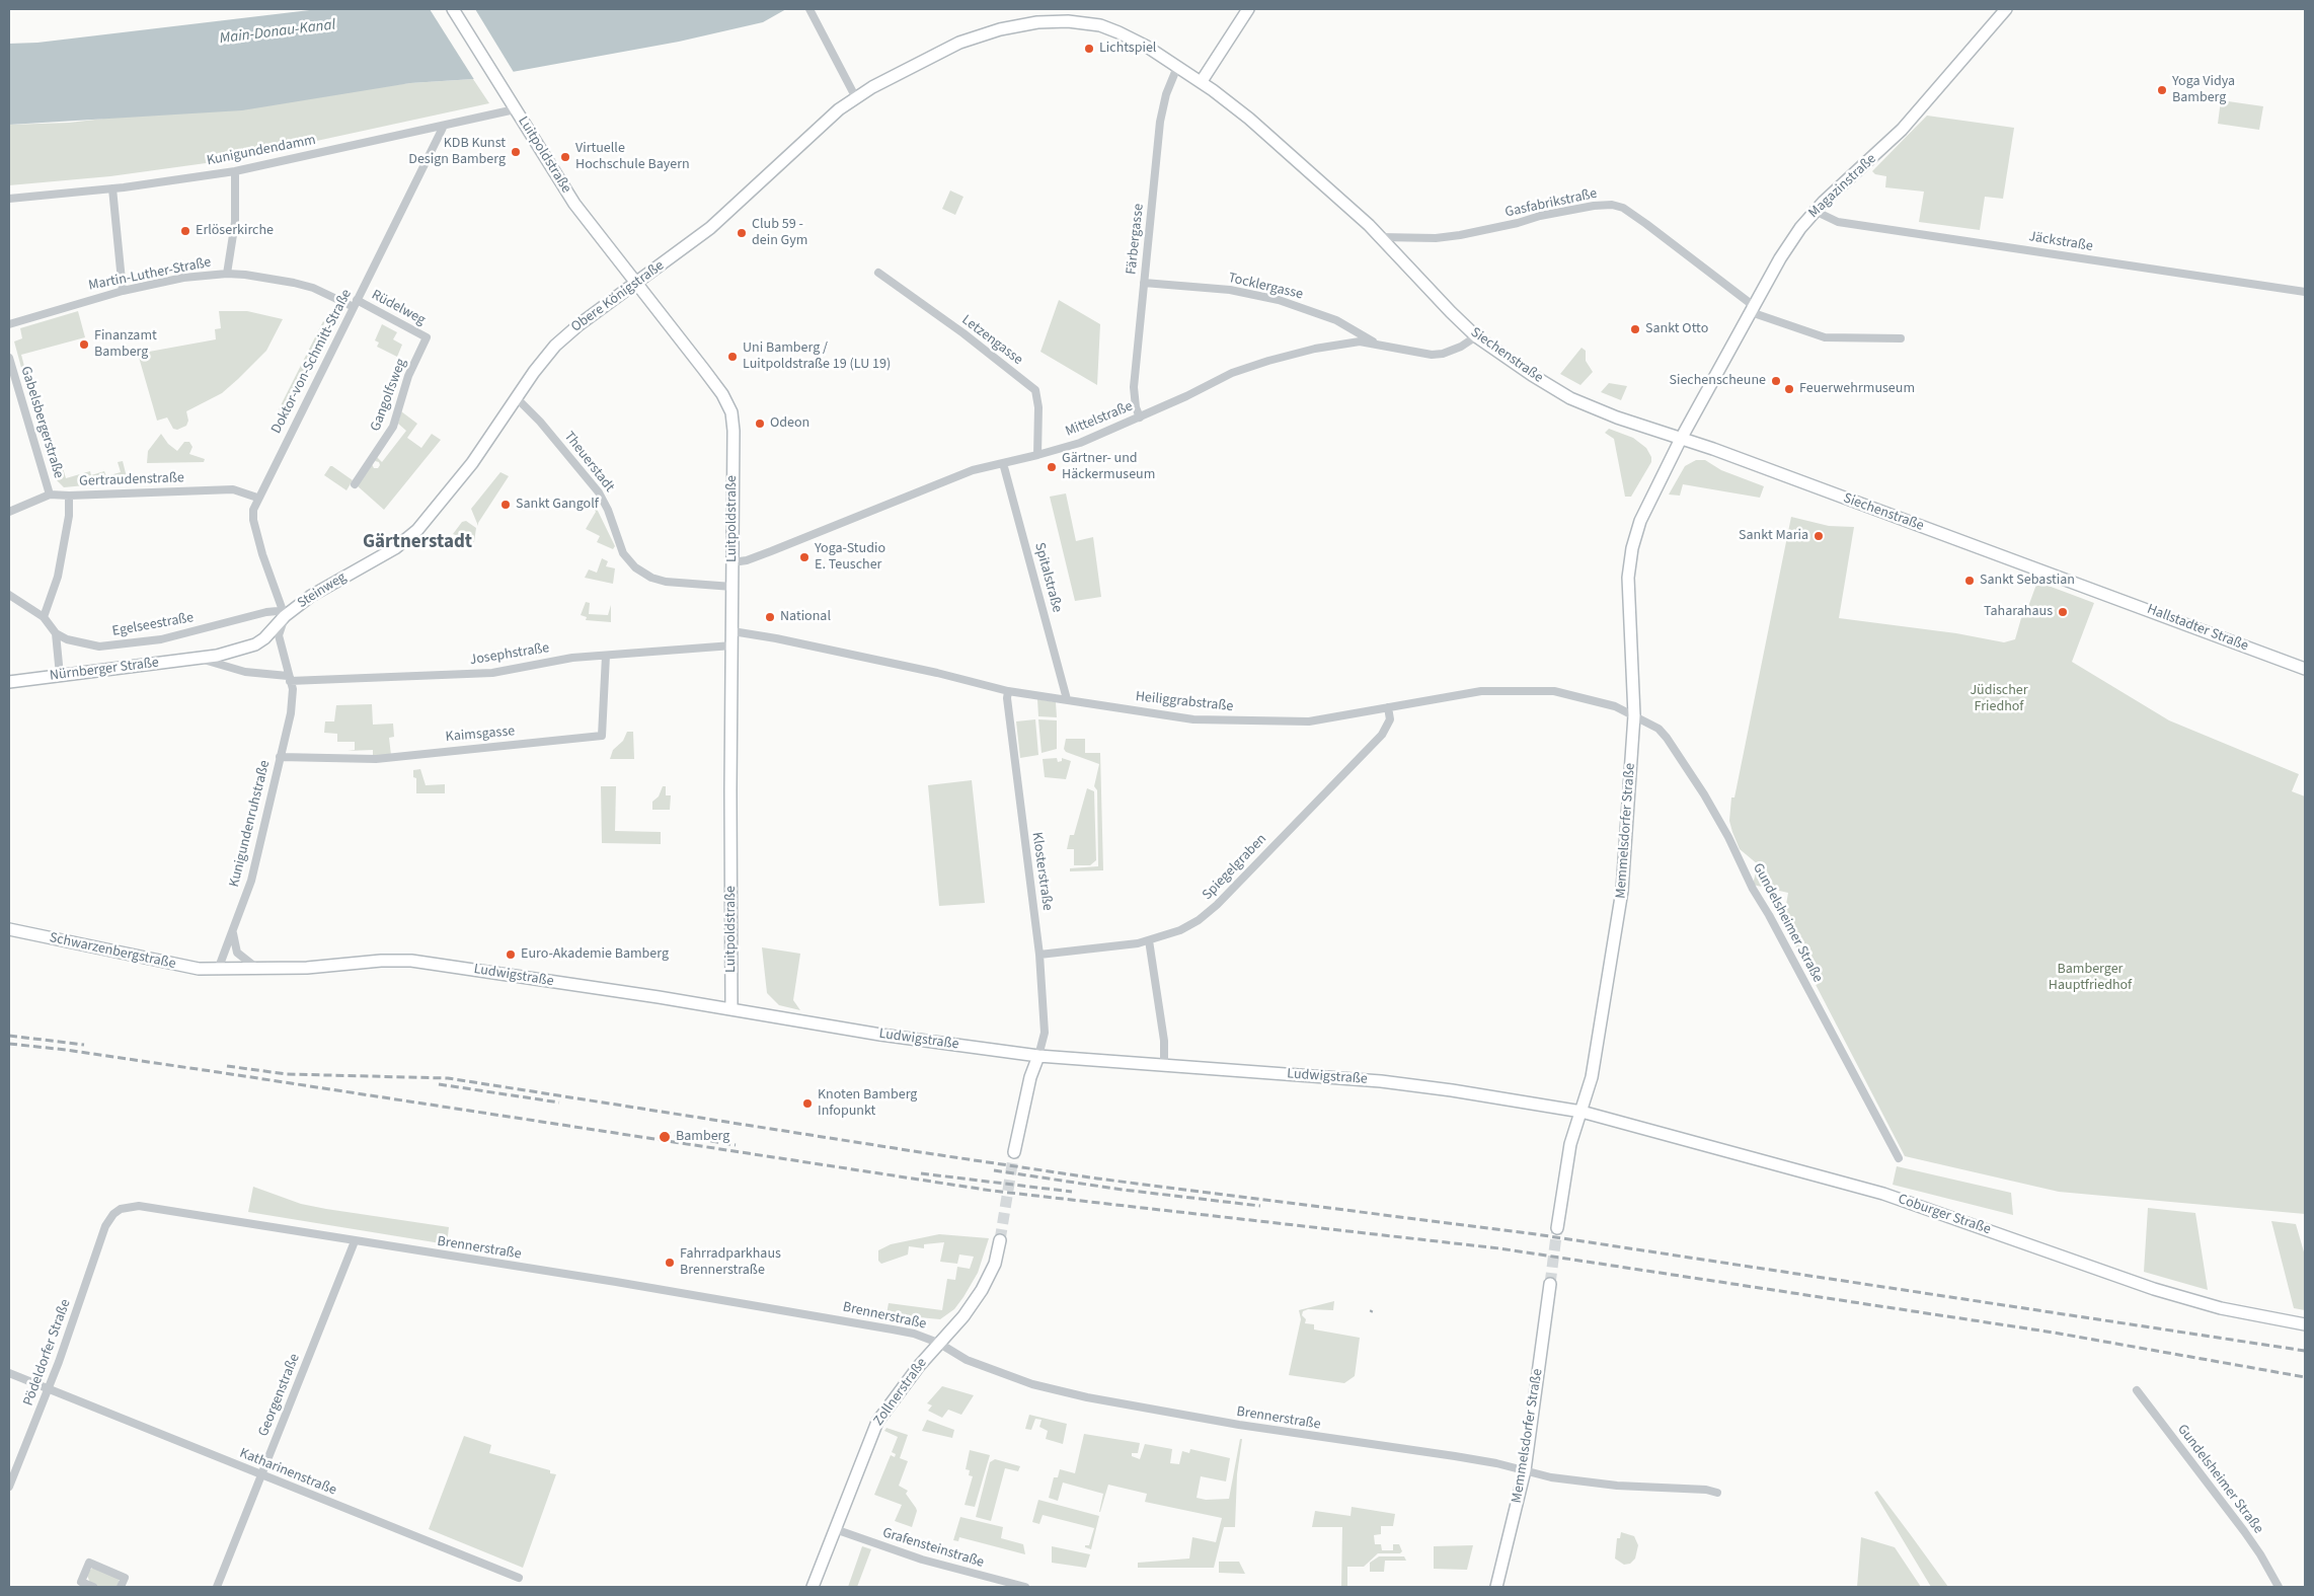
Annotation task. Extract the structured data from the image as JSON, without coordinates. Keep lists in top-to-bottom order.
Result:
{
  "streets": {
    "street": [
      "Kunigundendamm",
      "Luitpoldstraße",
      "Magazinstraße",
      "Gasfabrikstraße",
      "Färbergasse",
      "Jäckstraße",
      "Martin-Luther-Straße",
      "Tocklergasse",
      "Obere Königstraße",
      "Rüdelweg",
      "Letzengasse",
      "Siechenstraße",
      "Doktor-von-Schmitt-Straße",
      "Gangolfsweg",
      "Mittelstraße",
      "Gabelsbergerstraße",
      "Theuerstadt",
      "Gertraudenstraße",
      "Spitalstraße",
      "Steinweg",
      "Egelseestraße",
      "Hallstadter Straße",
      "Josephstraße",
      "Nürnberger Straße",
      "Heiliggrabstraße",
      "Kaimsgasse",
      "Kunigundenruhstraße",
      "Memmelsdorfer Straße",
      "Spiegelgraben",
      "Klosterstraße",
      "Gundelsheimer Straße",
      "Schwarzenbergstraße",
      "Ludwigstraße",
      "Coburger Straße",
      "Brennerstraße",
      "Pödeldorfer Straße",
      "Zollnerstraße",
      "Georgenstraße",
      "Katharinenstraße",
      "Grafensteinstraße"
    ]
  },
  "crossings": [
    ["Kunigundendamm", "Luitpoldstraße"],
    ["Kunigundendamm", "Doktor-von-Schmitt-Straße"],
    ["Luitpoldstraße", "Obere Königstraße"],
    ["Luitpoldstraße", "Mittelstraße"],
    ["Luitpoldstraße", "Theuerstadt"],
    ["Luitpoldstraße", "Josephstraße"],
    ["Luitpoldstraße", "Heiliggrabstraße"],
    ["Luitpoldstraße", "Ludwigstraße"],
    ["Magazinstraße", "Gasfabrikstraße"],
    ["Magazinstraße", "Jäckstraße"],
    ["Magazinstraße", "Siechenstraße"],
    ["Magazinstraße", "Memmelsdorfer Straße"],
    ["Gasfabrikstraße", "Siechenstraße"],
    ["Färbergasse", "Tocklergasse"],
    ["Färbergasse", "Siechenstraße"],
    ["Färbergasse", "Mittelstraße"],
    ["Martin-Luther-Straße", "Rüdelweg"],
    ["Martin-Luther-Straße", "Doktor-von-Schmitt-Straße"],
    ["Tocklergasse", "Mittelstraße"],
    ["Obere Königstraße", "Siechenstraße"],
    ["Obere Königstraße", "Theuerstadt"],
    ["Obere Königstraße", "Steinweg"],
    ["Rüdelweg", "Doktor-von-Schmitt-Straße"],
    ["Rüdelweg", "Gangolfsweg"],
    ["Letzengasse", "Mittelstraße"],
    ["Siechenstraße", "Mittelstraße"],
    ["Siechenstraße", "Hallstadter Straße"],
    ["Siechenstraße", "Memmelsdorfer Straße"],
    ["Doktor-von-Schmitt-Straße", "Gertraudenstraße"],
    ["Doktor-von-Schmitt-Straße", "Steinweg"],
    ["Doktor-von-Schmitt-Straße", "Egelseestraße"],
    ["Doktor-von-Schmitt-Straße", "Nürnberger Straße"],
    ["Mittelstraße", "Spitalstraße"],
    ["Gabelsbergerstraße", "Gertraudenstraße"],
    ["Gabelsbergerstraße", "Egelseestraße"],
    ["Spitalstraße", "Heiliggrabstraße"],
    ["Steinweg", "Egelseestraße"],
    ["Steinweg", "Josephstraße"],
    ["Steinweg", "Nürnberger Straße"],
    ["Steinweg", "Kunigundenruhstraße"],
    ["Egelseestraße", "Nürnberger Straße"],
    ["Josephstraße", "Nürnberger Straße"],
    ["Josephstraße", "Kaimsgasse"],
    ["Josephstraße", "Kunigundenruhstraße"],
    ["Nürnberger Straße", "Kunigundenruhstraße"],
    ["Heiliggrabstraße", "Memmelsdorfer Straße"],
    ["Heiliggrabstraße", "Spiegelgraben"],
    ["Heiliggrabstraße", "Klosterstraße"],
    ["Heiliggrabstraße", "Gundelsheimer Straße"],
    ["Kaimsgasse", "Kunigundenruhstraße"],
    ["Kunigundenruhstraße", "Schwarzenbergstraße"],
    ["Kunigundenruhstraße", "Ludwigstraße"],
    ["Memmelsdorfer Straße", "Gundelsheimer Straße"],
    ["Memmelsdorfer Straße", "Ludwigstraße"],
    ["Memmelsdorfer Straße", "Coburger Straße"],
    ["Memmelsdorfer Straße", "Brennerstraße"],
    ["Spiegelgraben", "Klosterstraße"],
    ["Klosterstraße", "Ludwigstraße"],
    ["Schwarzenbergstraße", "Ludwigstraße"],
    ["Ludwigstraße", "Coburger Straße"],
    ["Brennerstraße", "Pödeldorfer Straße"],
    ["Brennerstraße", "Zollnerstraße"],
    ["Brennerstraße", "Georgenstraße"],
    ["Pödeldorfer Straße", "Katharinenstraße"],
    ["Zollnerstraße", "Grafensteinstraße"],
    ["Georgenstraße", "Katharinenstraße"]
  ],
  "districts": ["Gärtnerstadt"],
  "water": ["Main-Donau-Kanal"],
  "parks": ["Jüdischer Friedhof", "Bamberger Hauptfriedhof"],
  "places": [
    "Lichtspiel",
    "Yoga Vidya Bamberg",
    "KDB Kunst Design Bamberg",
    "Virtuelle Hochschule Bayern",
    "Erlöserkirche",
    "Club 59 - dein Gym",
    "Sankt Otto",
    "Finanzamt Bamberg",
    "Uni Bamberg / Luitpoldstraße 19 (LU 19)",
    "Siechenscheune",
    "Feuerwehrmuseum",
    "Odeon",
    "Gärtner- und Häckermuseum",
    "Sankt Gangolf",
    "Sankt Maria",
    "Yoga-Studio E. Teuscher",
    "Sankt Sebastian",
    "Taharahaus",
    "National",
    "Euro-Akademie Bamberg",
    "Knoten Bamberg Infopunkt",
    "Bamberg",
    "Fahrradparkhaus Brennerstraße"
  ]
}
